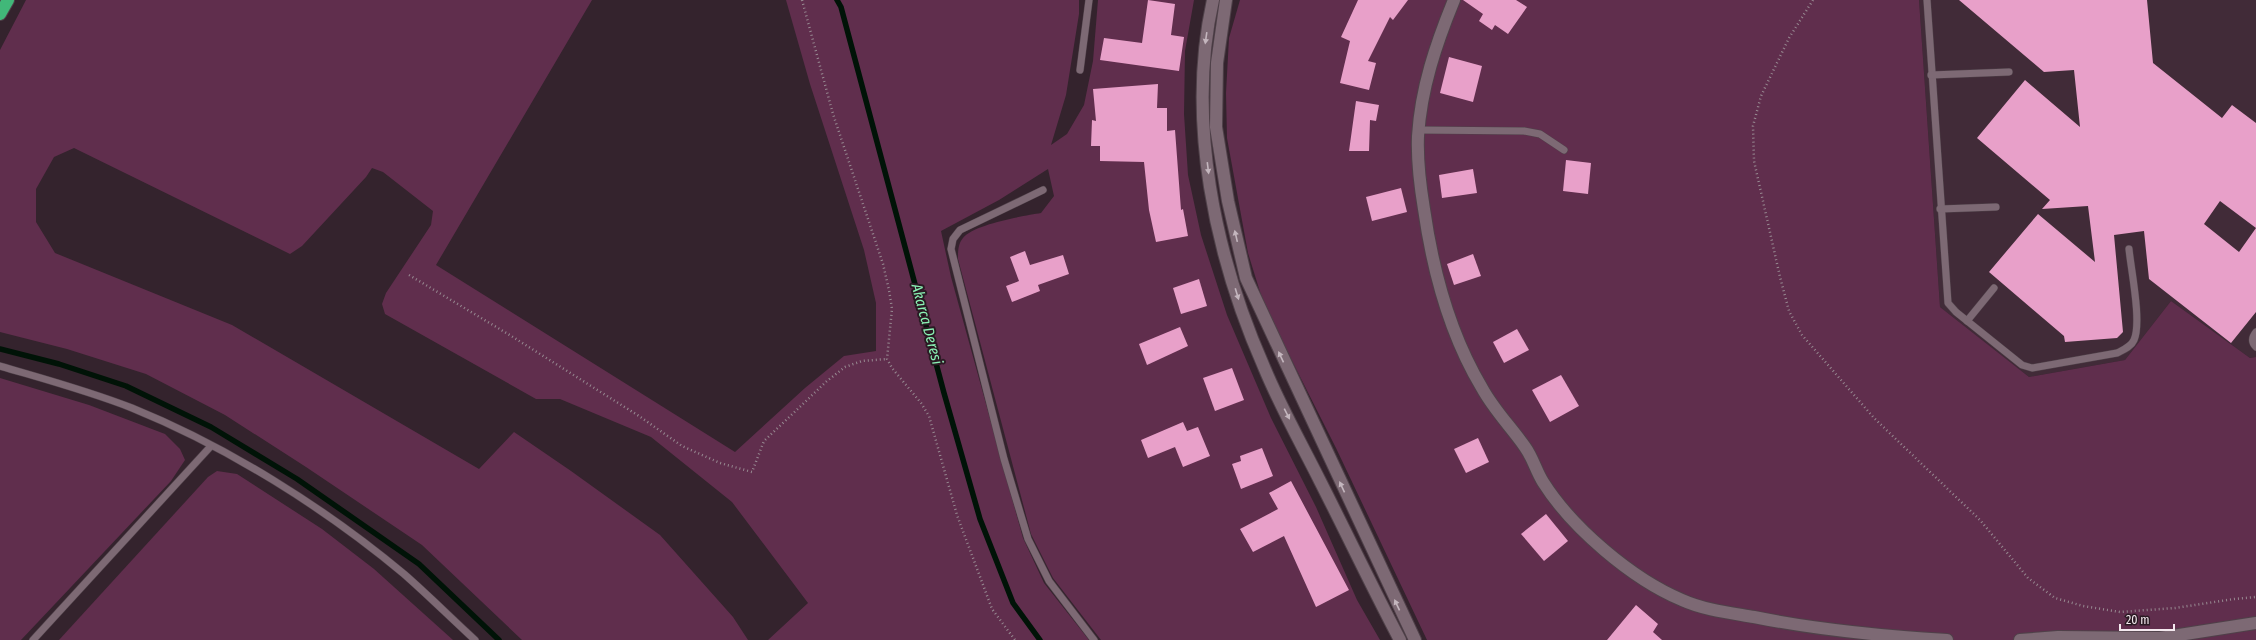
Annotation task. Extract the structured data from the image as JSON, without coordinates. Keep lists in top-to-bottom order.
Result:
{
  "water": ["Akarca Deresi"],
  "scale_bar": "20 m"
}
